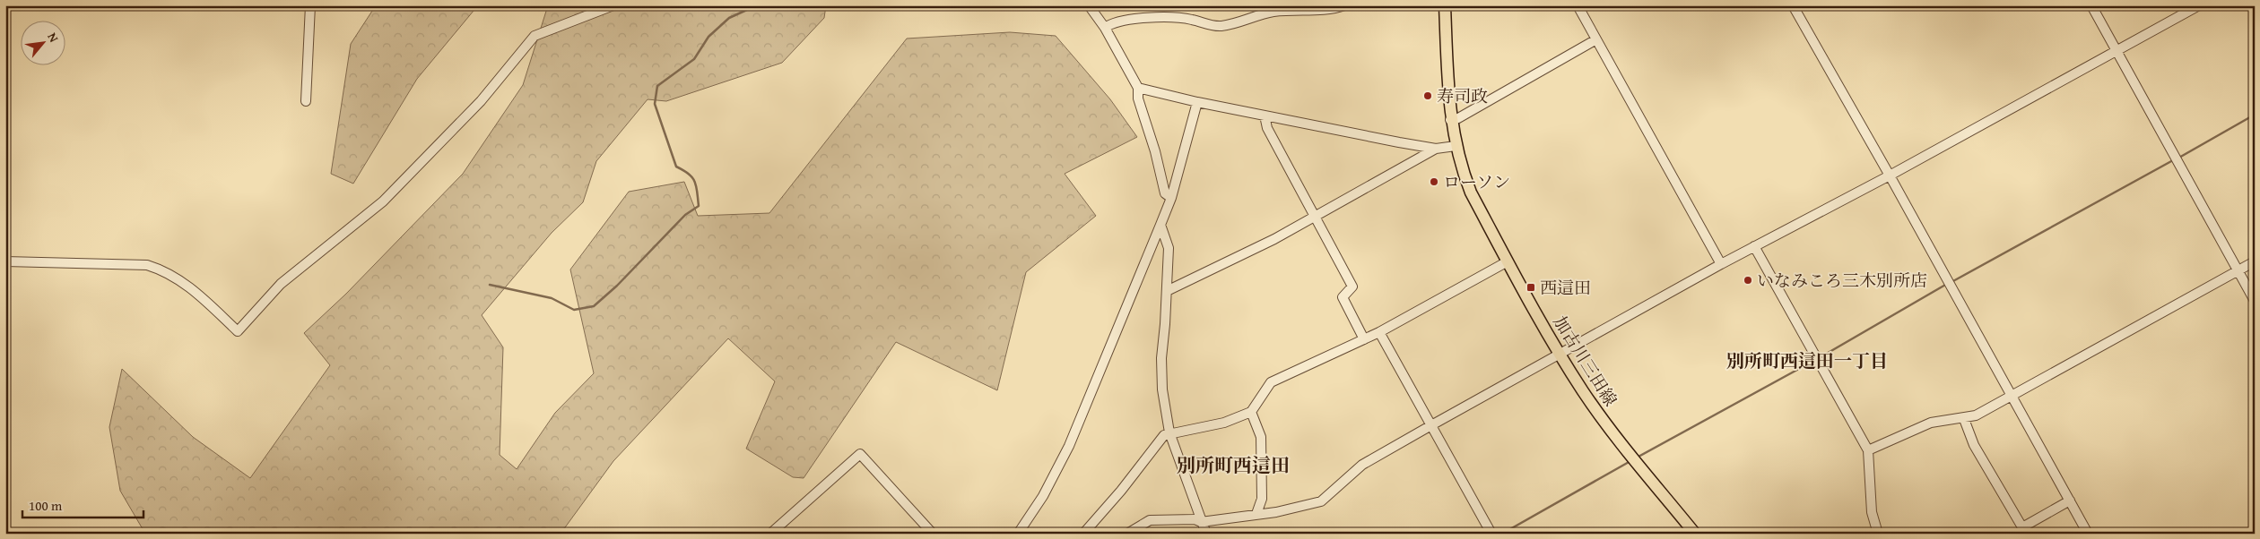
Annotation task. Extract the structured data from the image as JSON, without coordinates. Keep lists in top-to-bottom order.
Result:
{
  "streets": {
    "main road": ["加古川三田線"]
  },
  "districts": ["別所町西這田一丁目", "別所町西這田"],
  "places": {
    "other": ["寿司政", "ローソン", "いなみころ三木別所店"],
    "transit": ["西這田"]
  },
  "scale_bar": "100 m",
  "north": "top right"
}
